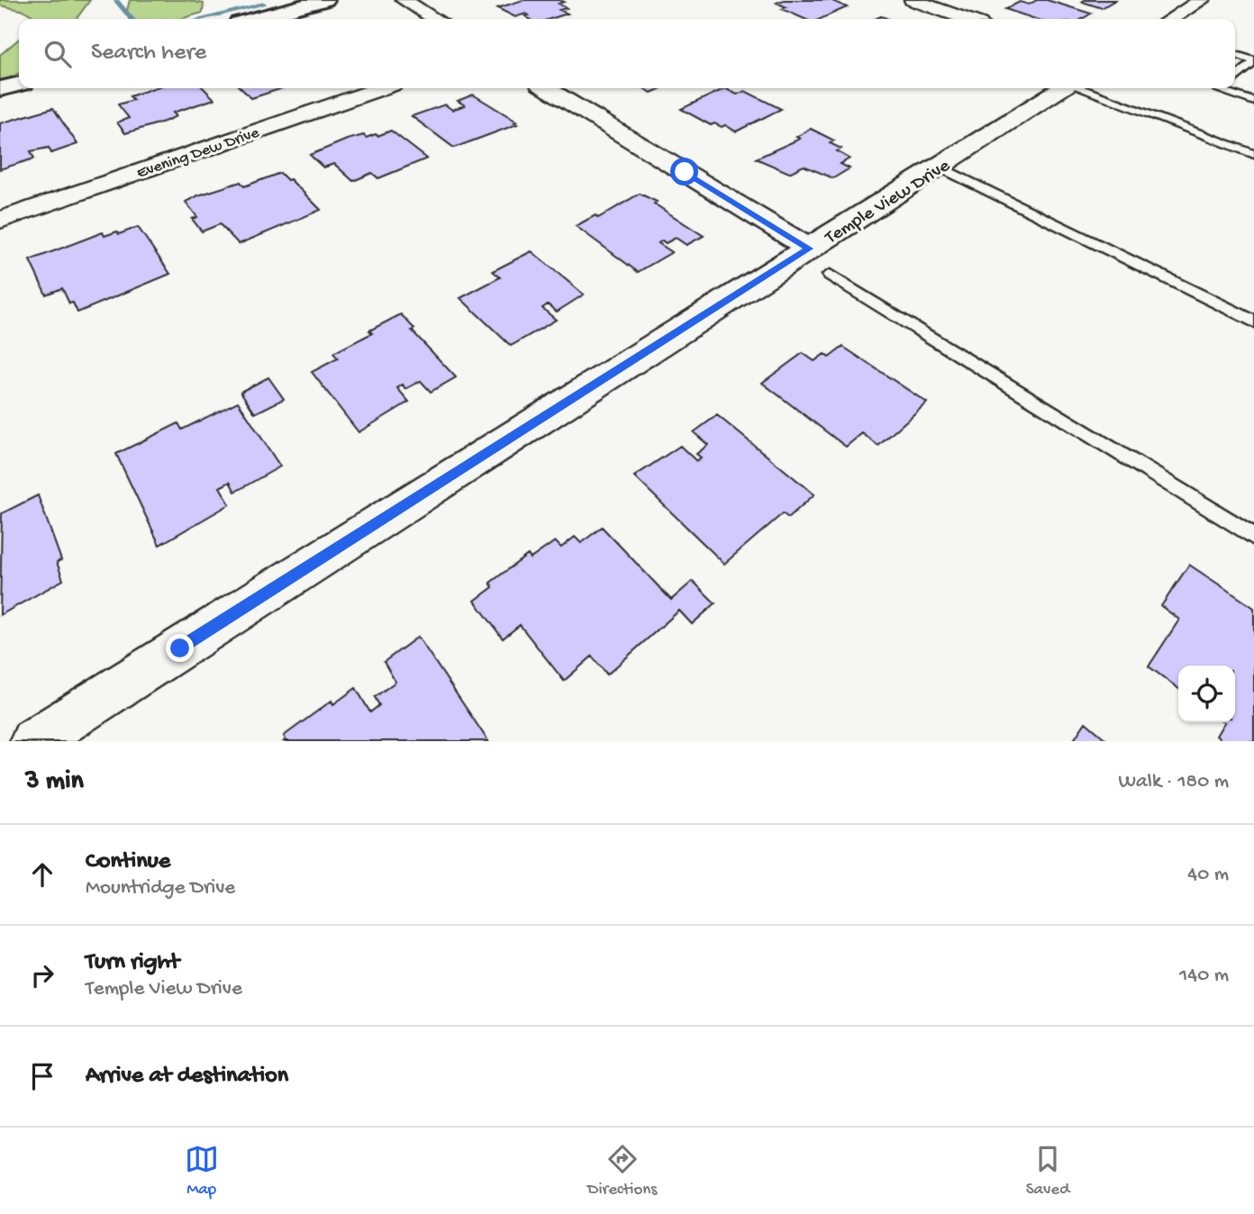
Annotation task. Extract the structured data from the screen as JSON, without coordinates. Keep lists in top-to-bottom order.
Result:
{
  "streets": {
    "street": ["Evening Dew Drive", "Temple View Drive"]
  },
  "page": {
    "search": "Search here",
    "heading": ["3 min", "Walk · 180 m"],
    "list": [
      ["Continue", "Mountridge Drive", "40 m"],
      ["Turn right", "Temple View Drive", "140 m"],
      "Arrive at destination"
    ],
    "nav": ["Map", "Directions", "Saved"]
  }
}
